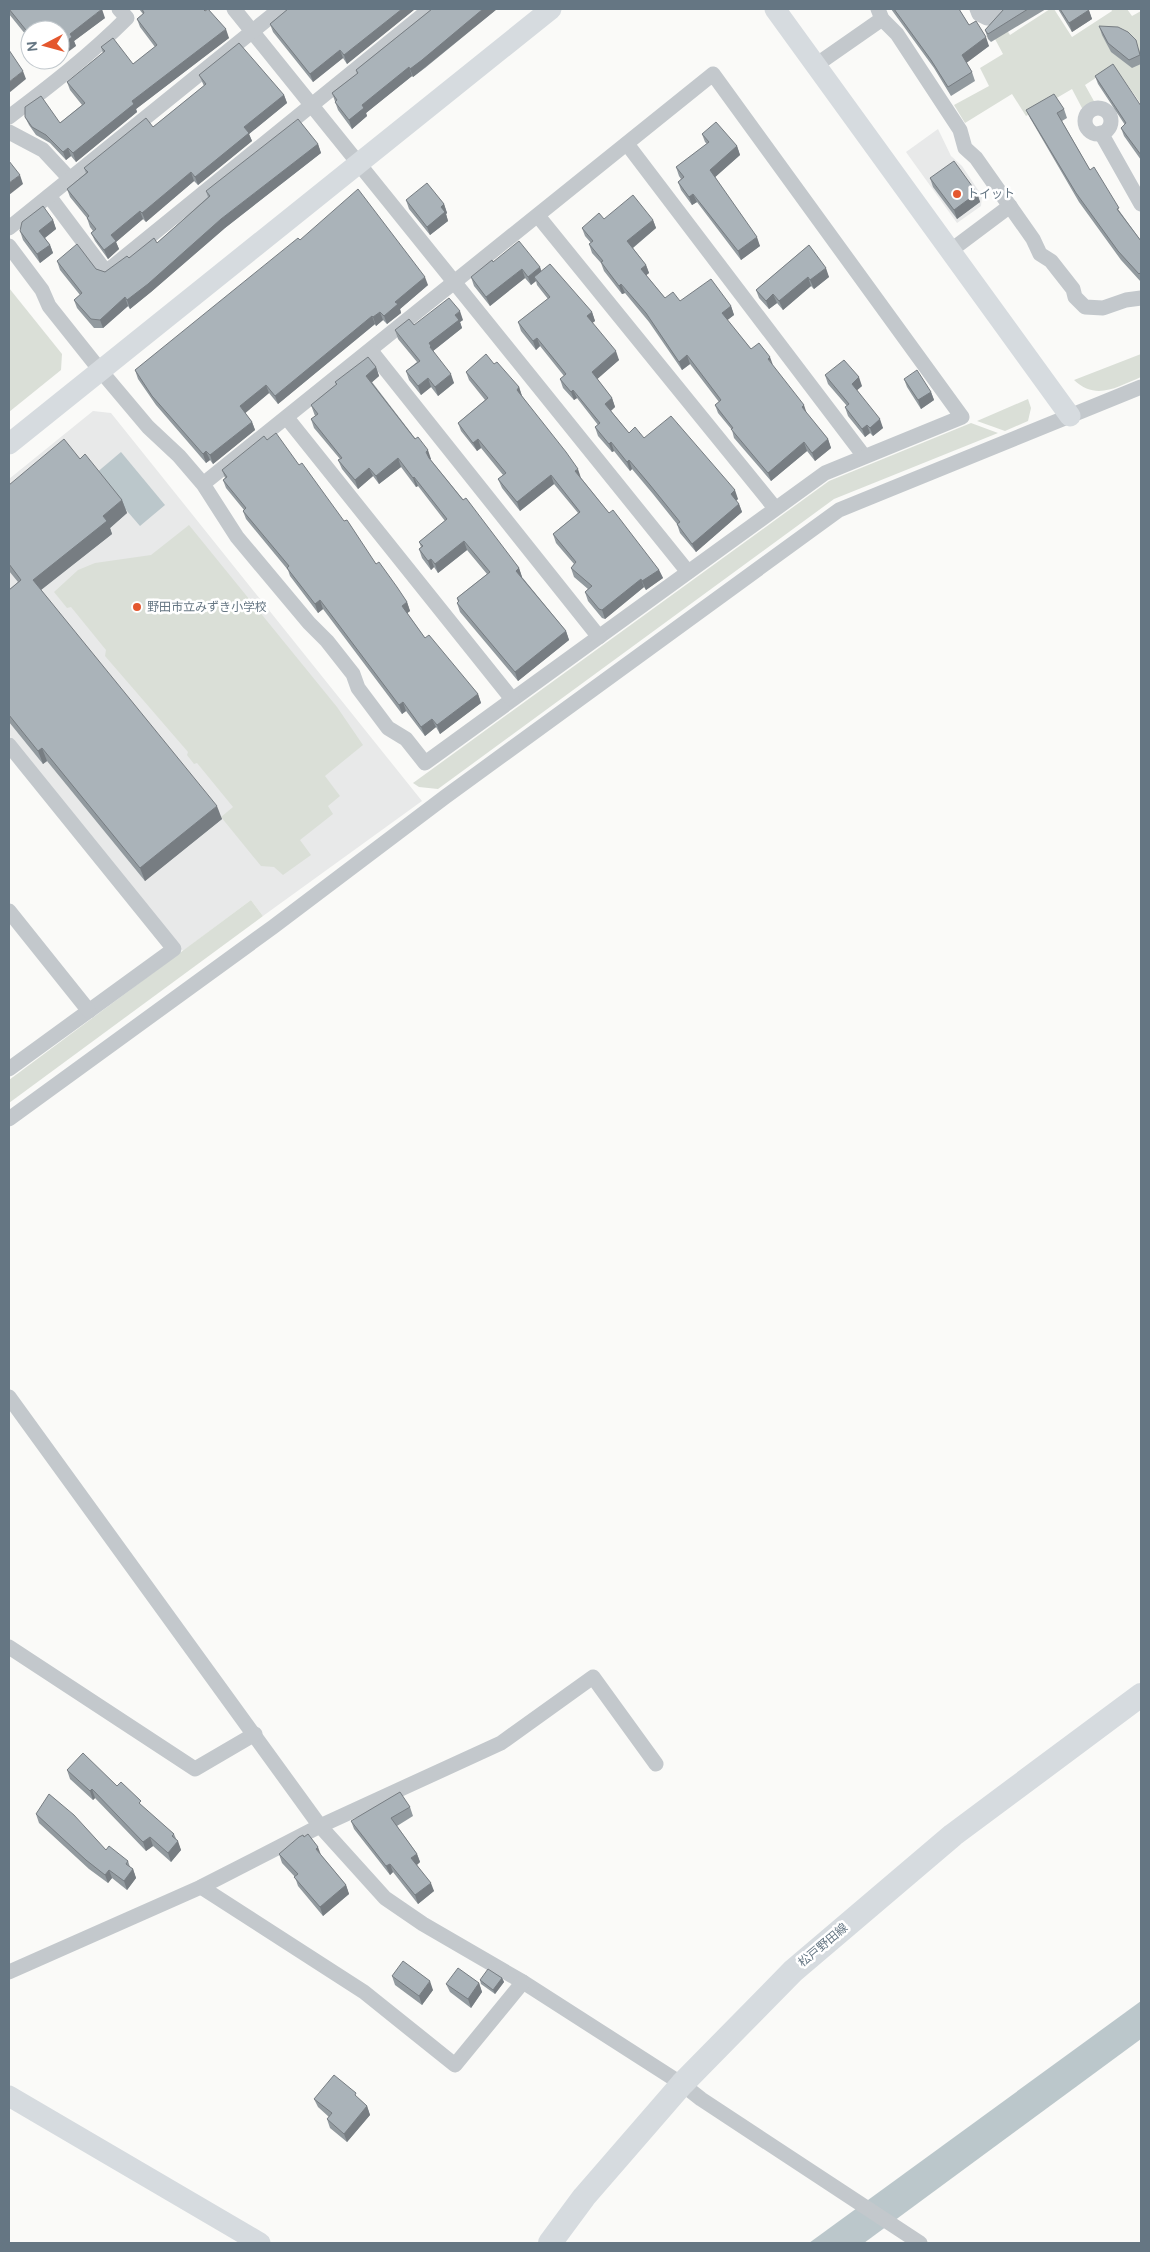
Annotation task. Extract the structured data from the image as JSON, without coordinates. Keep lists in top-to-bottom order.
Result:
{
  "streets": {
    "main road": ["松戸野田線"]
  },
  "places": ["トイット", "野田市立みずき小学校"],
  "north": "left"
}
